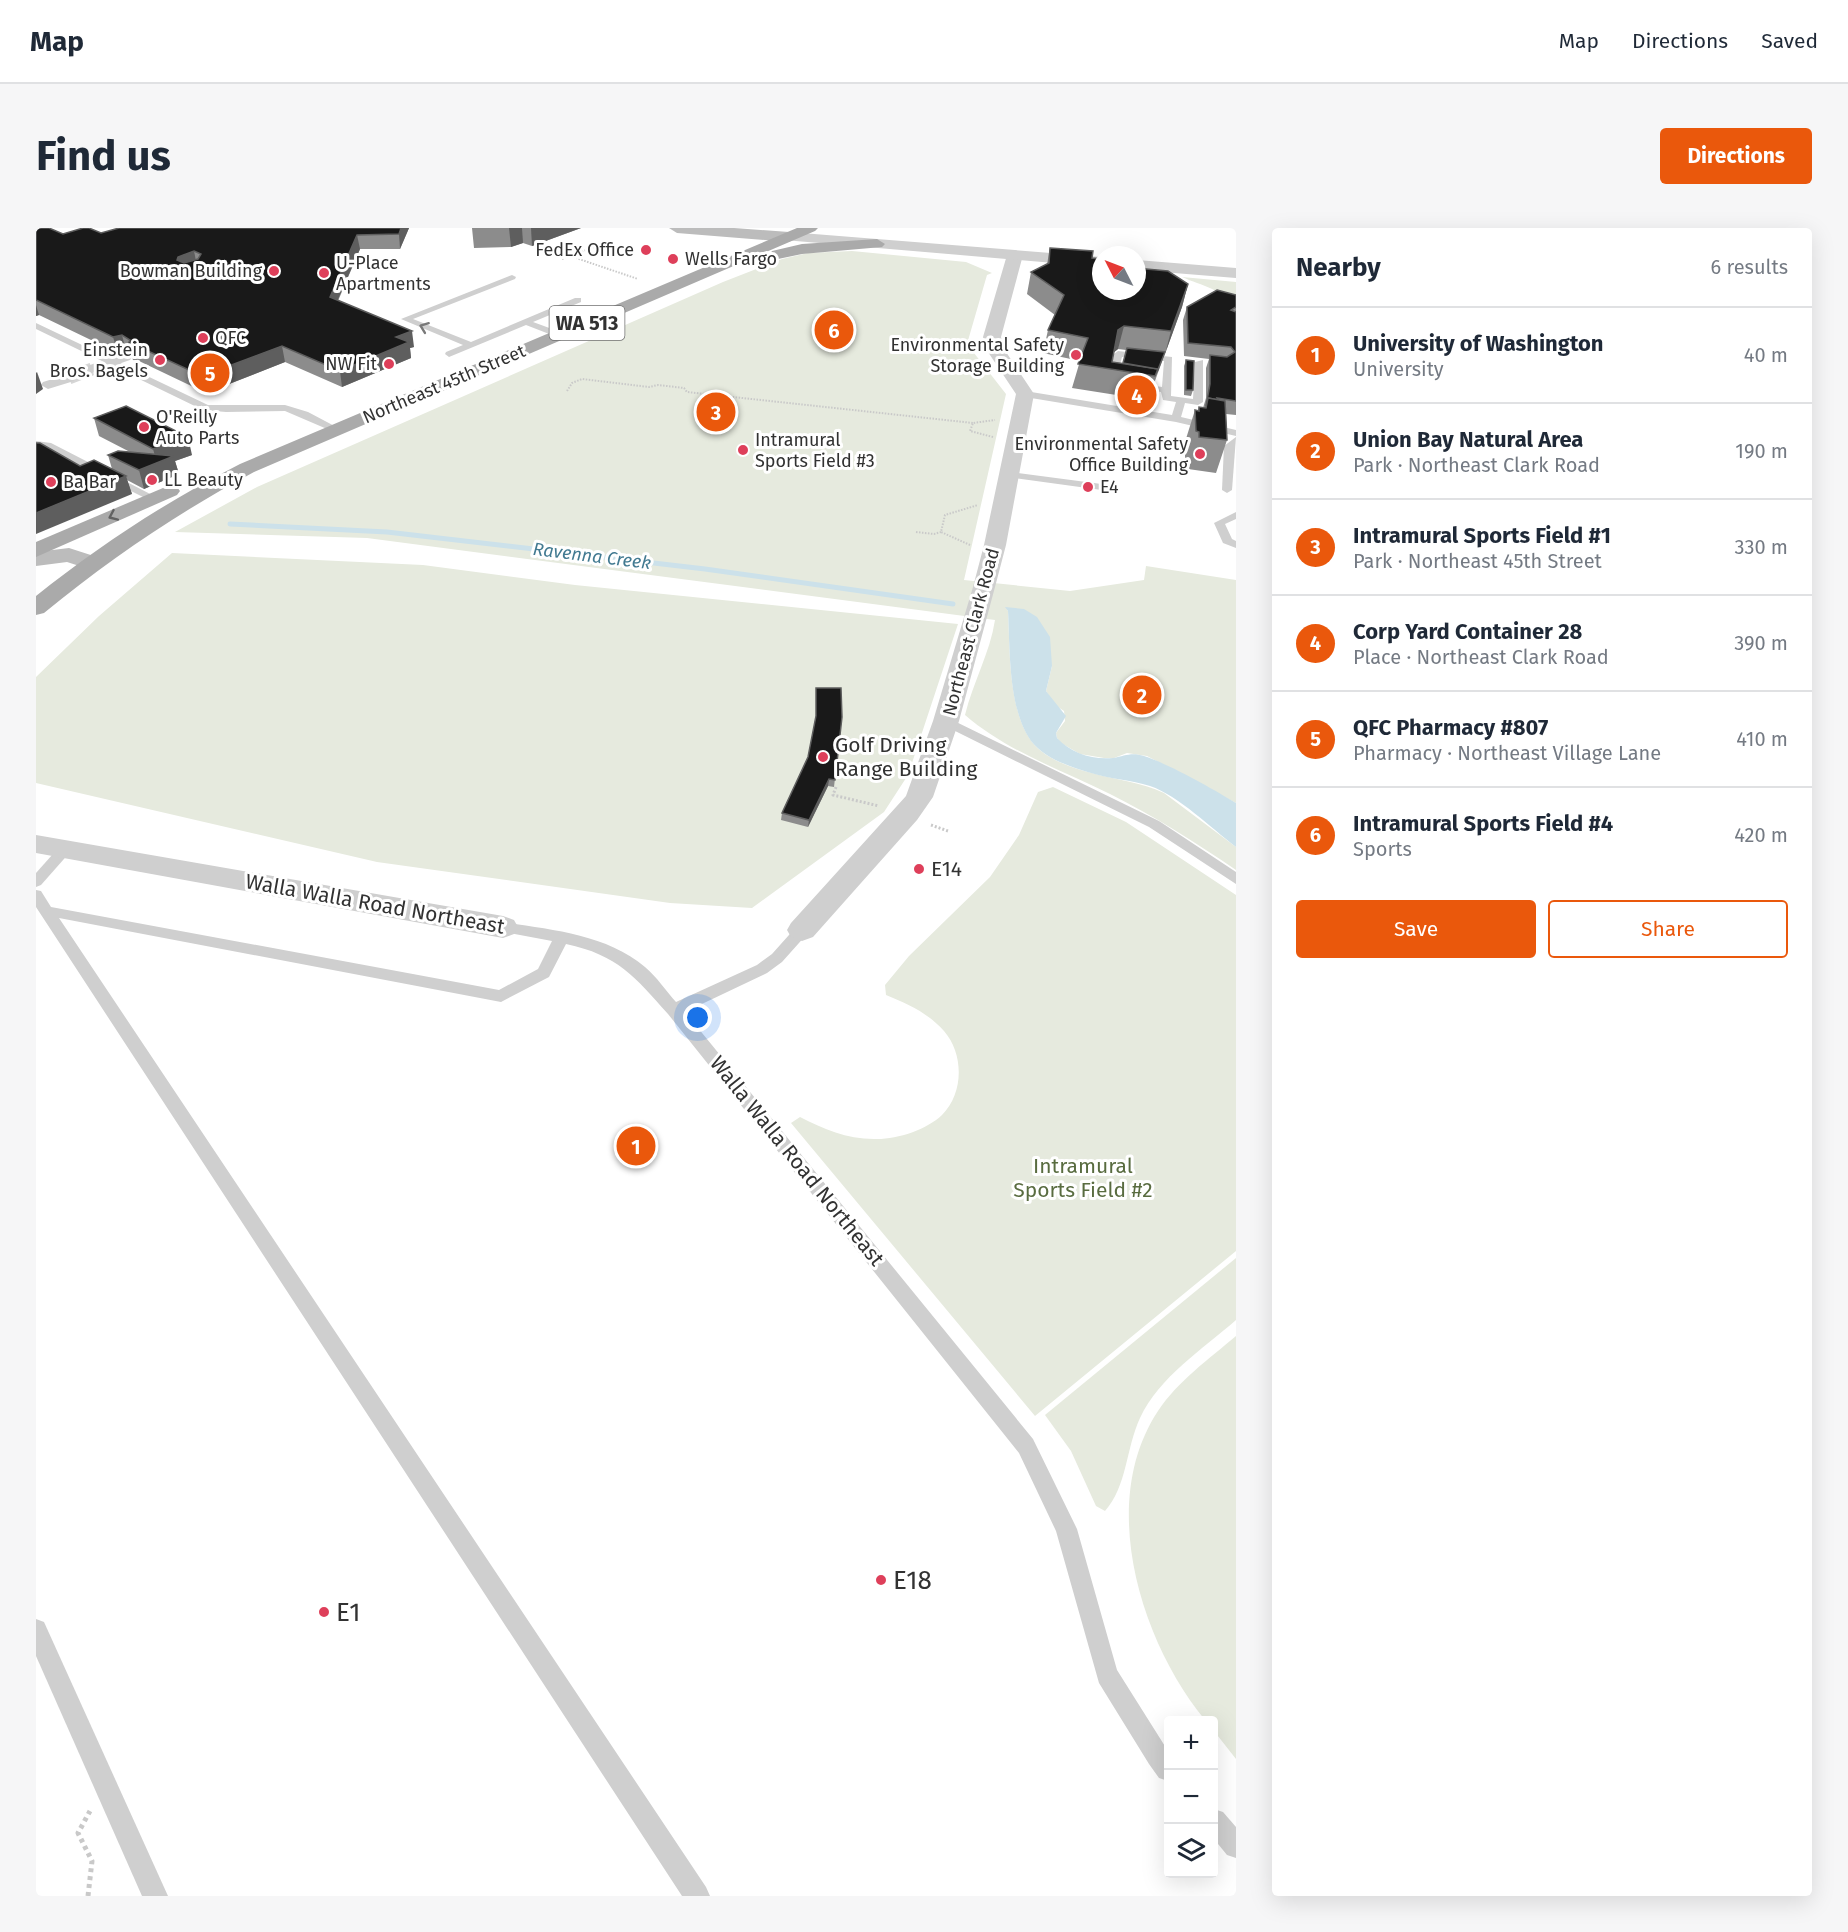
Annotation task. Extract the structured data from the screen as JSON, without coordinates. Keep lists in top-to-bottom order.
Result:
{
  "streets": {
    "main road": ["WA 513", "Northeast 45th Street"],
    "street": ["Northeast Clark Road", "Walla Walla Road Northeast"]
  },
  "crossings": [
    ["WA 513", "Northeast 45th Street"],
    ["Northeast Clark Road", "Walla Walla Road Northeast"]
  ],
  "water": ["Ravenna Creek"],
  "parks": ["Intramural Sports Field #2"],
  "places": [
    "FedEx Office",
    "Wells Fargo",
    "Bowman Building",
    "U-Place Apartments",
    "QFC",
    "Environmental Safety Storage Building",
    "Einstein Bros. Bagels",
    "NW Fit",
    "O'Reilly Auto Parts",
    "Intramural Sports Field #3",
    "Environmental Safety Office Building",
    "LL Beauty",
    "Ba Bar",
    "E4",
    "Golf Driving Range Building",
    "E14",
    "E18",
    "E1"
  ],
  "north": "top left",
  "page": {
    "header": "Map",
    "nav": ["Map", "Directions", "Saved"],
    "buttons": [
      "Directions",
      ["Save", "Share"]
    ],
    "title": "Find us",
    "heading": ["Nearby", "6 results"],
    "list": [
      {
        "mark": "1",
        "name": "University of Washington",
        "note": "University",
        "value": "40 m"
      },
      {
        "mark": "2",
        "name": "Union Bay Natural Area",
        "note": "Park · Northeast Clark Road",
        "value": "190 m"
      },
      {
        "mark": "3",
        "name": "Intramural Sports Field #1",
        "note": "Park · Northeast 45th Street",
        "value": "330 m"
      },
      {
        "mark": "4",
        "name": "Corp Yard Container 28",
        "note": "Place · Northeast Clark Road",
        "value": "390 m"
      },
      {
        "mark": "5",
        "name": "QFC Pharmacy #807",
        "note": "Pharmacy · Northeast Village Lane",
        "value": "410 m"
      },
      {
        "mark": "6",
        "name": "Intramural Sports Field #4",
        "note": "Sports",
        "value": "420 m"
      }
    ],
    "pins": [
      "6",
      "5",
      "4",
      "3",
      "2",
      "1"
    ],
    "map_buttons": ["+", "−"]
  }
}
